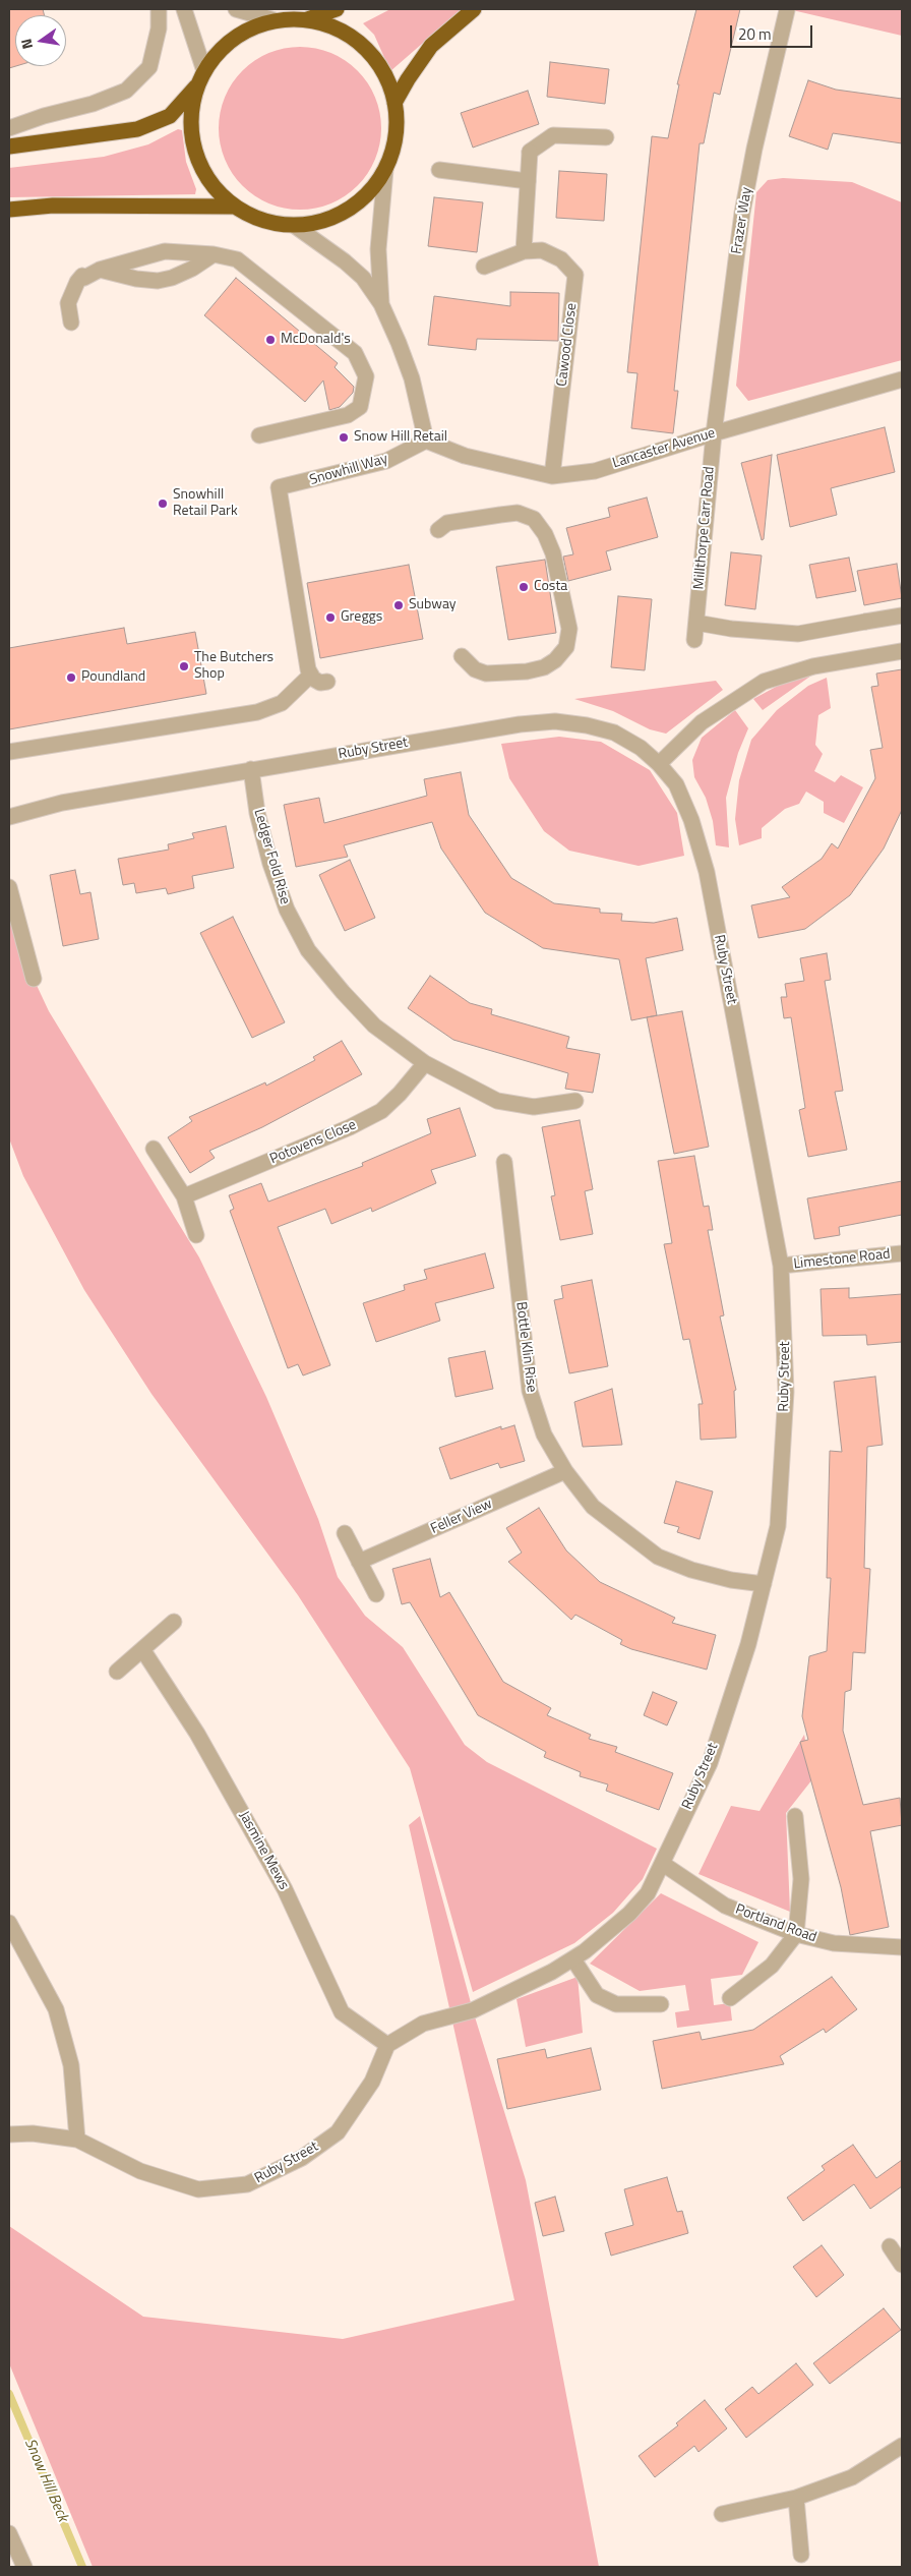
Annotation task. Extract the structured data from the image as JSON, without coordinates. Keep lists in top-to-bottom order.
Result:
{
  "streets": {
    "street": [
      "Frazer Way",
      "Cawood Close",
      "Lancaster Avenue",
      "Snowhill Way",
      "Millthorpe Carr Road",
      "Ruby Street",
      "Ledger Fold Rise",
      "Potovens Close",
      "Limestone Road",
      "Bottle Klin Rise",
      "Feller View",
      "Jasmine Mews",
      "Portland Road"
    ]
  },
  "crossings": [
    ["Frazer Way", "Lancaster Avenue"],
    ["Frazer Way", "Millthorpe Carr Road"],
    ["Cawood Close", "Lancaster Avenue"],
    ["Lancaster Avenue", "Snowhill Way"],
    ["Lancaster Avenue", "Millthorpe Carr Road"],
    ["Ruby Street", "Ledger Fold Rise"],
    ["Ruby Street", "Limestone Road"],
    ["Ruby Street", "Bottle Klin Rise"],
    ["Ruby Street", "Jasmine Mews"],
    ["Ruby Street", "Portland Road"],
    ["Ledger Fold Rise", "Potovens Close"],
    ["Bottle Klin Rise", "Feller View"]
  ],
  "water": ["Snow Hill Beck"],
  "places": [
    "McDonald's",
    "Snow Hill Retail",
    "Snowhill Retail Park",
    "Costa",
    "Subway",
    "Greggs",
    "The Butchers Shop",
    "Poundland"
  ],
  "scale_bar": "20 m",
  "north": "left"
}
